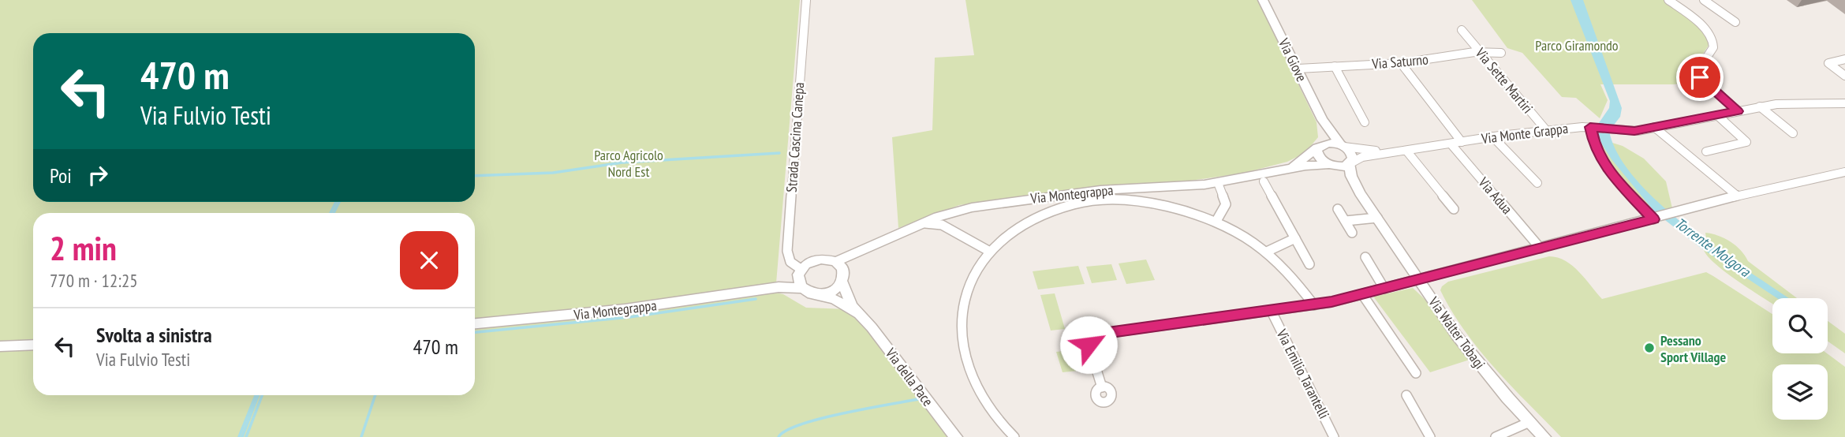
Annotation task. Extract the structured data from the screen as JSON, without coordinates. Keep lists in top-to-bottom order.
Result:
{
  "streets": {
    "street": [
      "Via Giove",
      "Via Saturno",
      "Via Sette Martiri",
      "Via Monte Grappa",
      "Strada Cascina Canepa",
      "Via Montegrappa",
      "Via Adua",
      "Via Walter Tobagi",
      "Via Emilio Tarantelli",
      "Via della Pace"
    ]
  },
  "crossings": [
    ["Via Giove", "Via Saturno"],
    ["Via Giove", "Via Monte Grappa"],
    ["Via Giove", "Via Montegrappa"],
    ["Via Giove", "Via Walter Tobagi"],
    ["Via Saturno", "Via Sette Martiri"],
    ["Via Sette Martiri", "Via Monte Grappa"],
    ["Via Monte Grappa", "Via Montegrappa"],
    ["Via Monte Grappa", "Via Adua"],
    ["Via Monte Grappa", "Via Walter Tobagi"],
    ["Strada Cascina Canepa", "Via Montegrappa"],
    ["Strada Cascina Canepa", "Via della Pace"],
    ["Via Montegrappa", "Via Walter Tobagi"],
    ["Via Montegrappa", "Via della Pace"]
  ],
  "water": ["Torrente Molgora"],
  "parks": ["Parco Giramondo", "Parco Agricolo Nord Est"],
  "places": ["Pessano Sport Village"],
  "page": {
    "turn": ["470 m", "Via Fulvio Testi"],
    "then": "Poi",
    "heading": ["2 min", "770 m · 12:25"],
    "list": [
      {
        "name": "Svolta a sinistra",
        "note": "Via Fulvio Testi",
        "value": "470 m"
      }
    ]
  }
}
